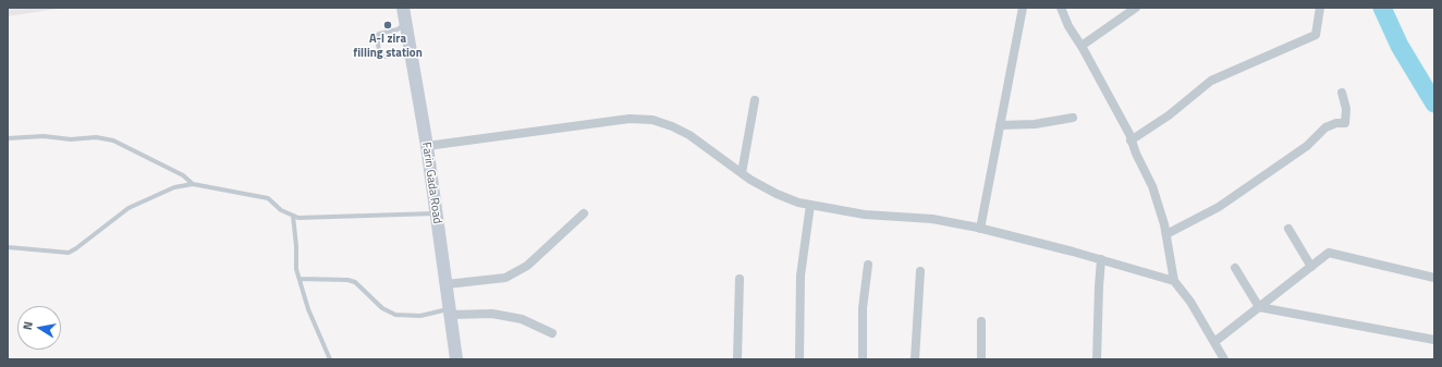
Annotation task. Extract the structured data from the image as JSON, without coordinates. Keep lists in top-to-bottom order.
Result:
{
  "streets": {
    "main road": ["Farin Gada Road"]
  },
  "places": ["A-l zira filling station"],
  "north": "left"
}
